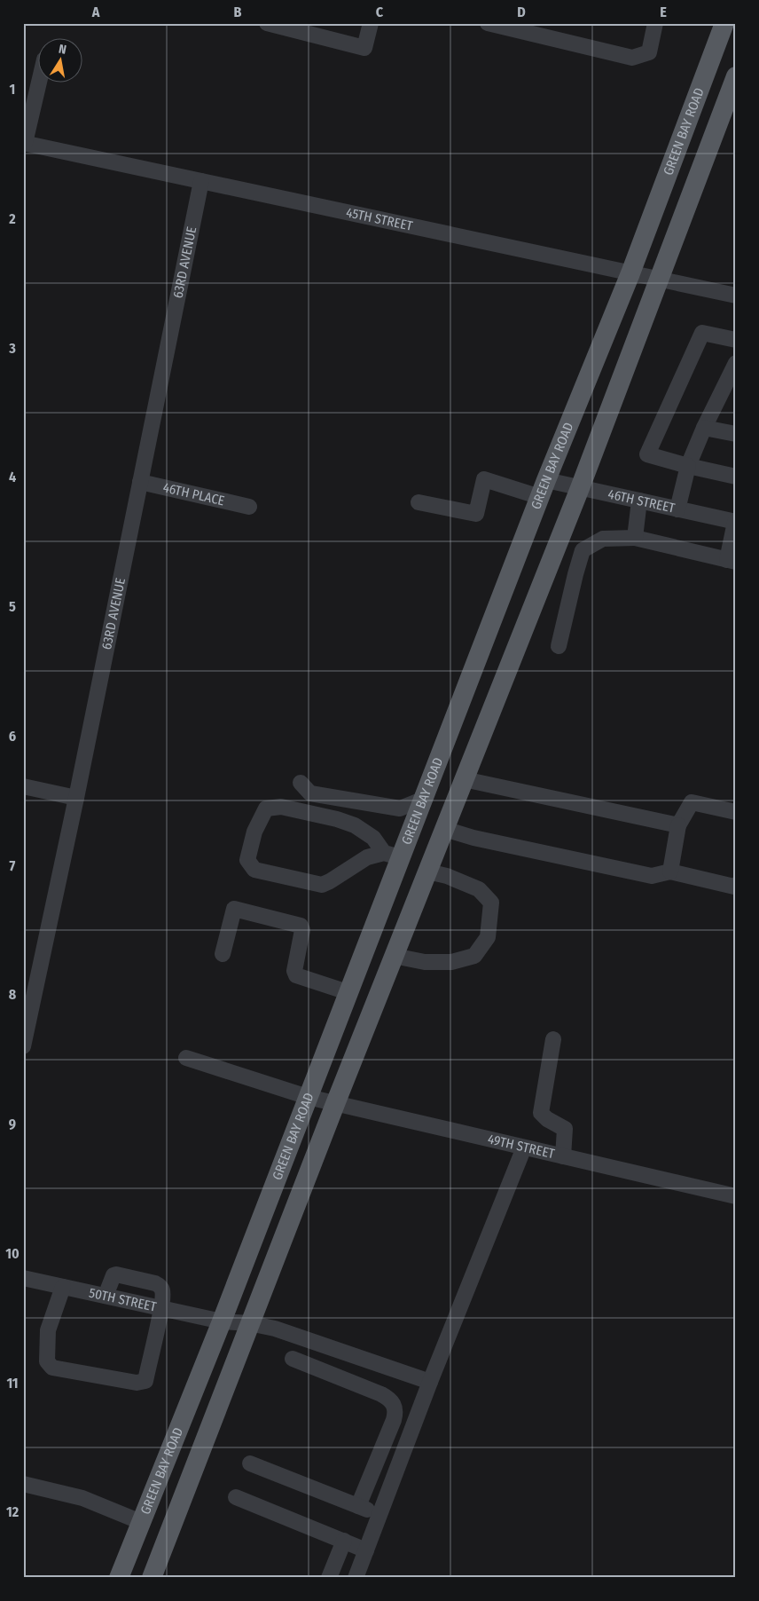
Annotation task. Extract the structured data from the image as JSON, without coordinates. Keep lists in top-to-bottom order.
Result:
{
  "streets": {
    "main road": ["GREEN BAY ROAD"],
    "street": [
      "45TH STREET",
      "63RD AVENUE",
      "46TH PLACE",
      "46TH STREET",
      "49TH STREET",
      "50TH STREET"
    ]
  },
  "crossings": [
    ["GREEN BAY ROAD", "45TH STREET"],
    ["GREEN BAY ROAD", "46TH STREET"],
    ["GREEN BAY ROAD", "49TH STREET"],
    ["GREEN BAY ROAD", "50TH STREET"],
    ["45TH STREET", "63RD AVENUE"],
    ["63RD AVENUE", "46TH PLACE"]
  ],
  "north": "top",
  "grid": {
    "columns": [
      "A",
      "B",
      "C",
      "D",
      "E"
    ],
    "rows": [
      "1",
      "2",
      "3",
      "4",
      "5",
      "6",
      "7",
      "8",
      "9",
      "10",
      "11",
      "12"
    ]
  }
}
